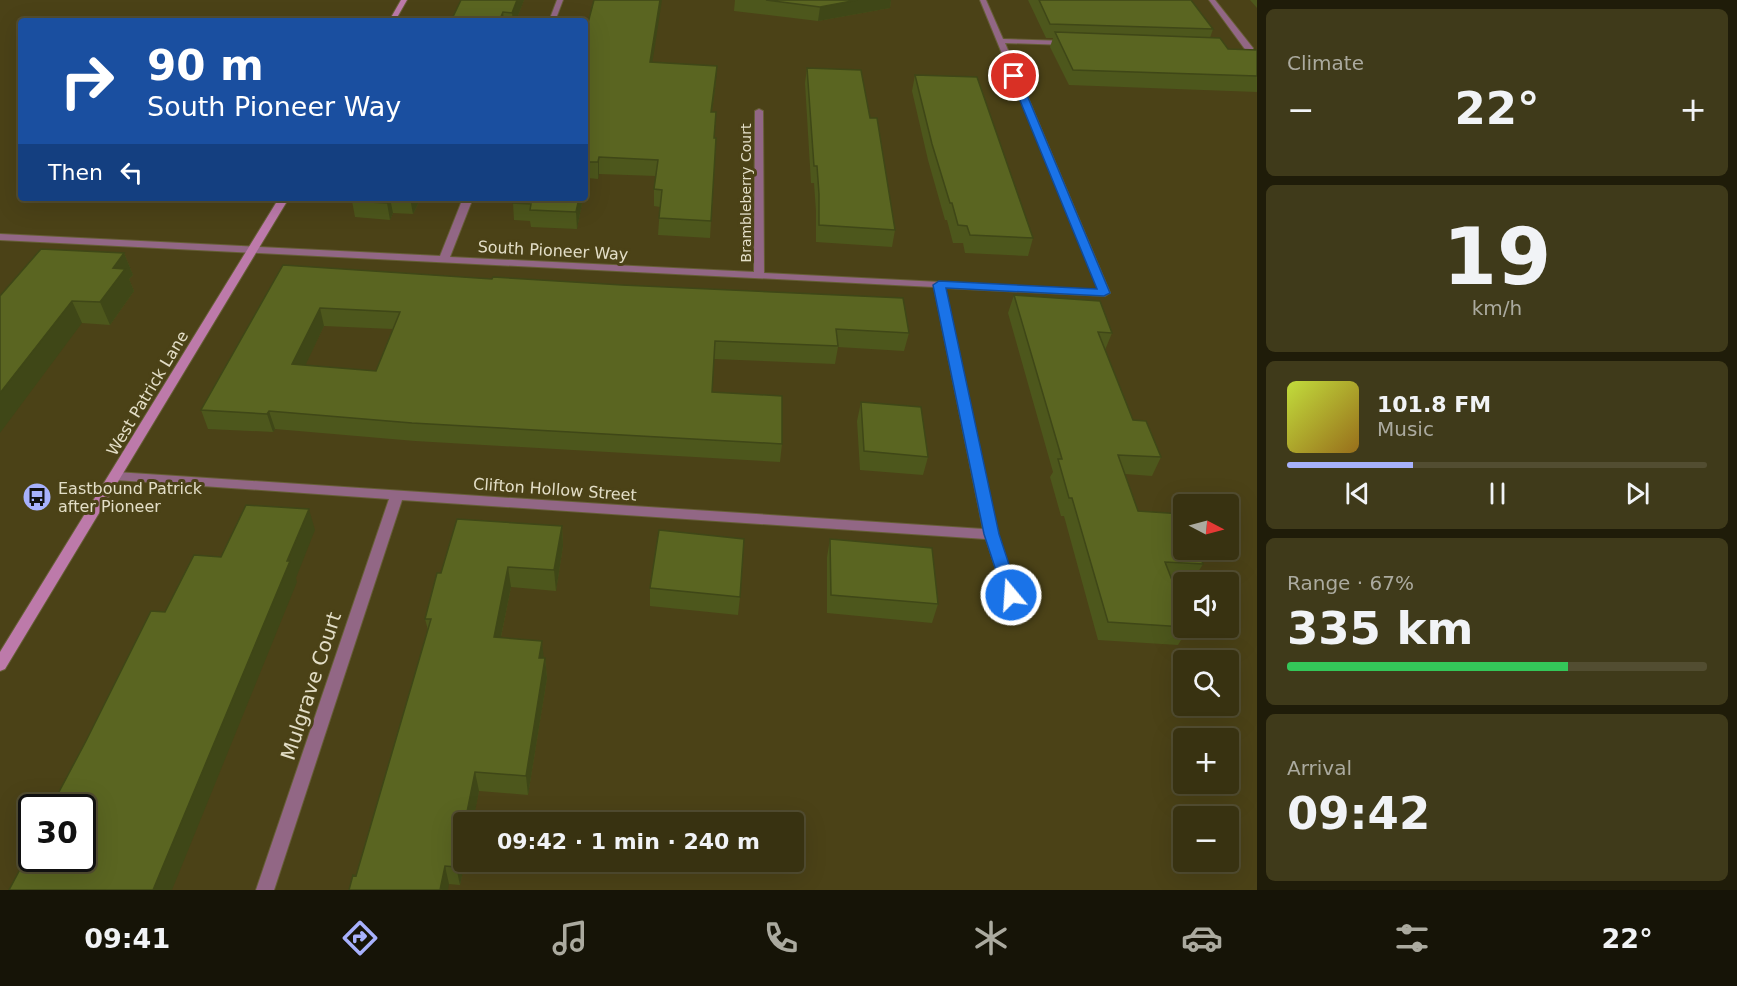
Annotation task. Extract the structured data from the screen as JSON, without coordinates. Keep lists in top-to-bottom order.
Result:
{
  "streets": {
    "street": [
      "Brambleberry Court",
      "South Pioneer Way",
      "West Patrick Lane",
      "Clifton Hollow Street",
      "Mulgrave Court"
    ]
  },
  "crossings": [
    ["Brambleberry Court", "South Pioneer Way"],
    ["South Pioneer Way", "West Patrick Lane"],
    ["West Patrick Lane", "Clifton Hollow Street"],
    ["Clifton Hollow Street", "Mulgrave Court"]
  ],
  "places": {
    "bus stop": ["Eastbound Patrick after Pioneer"]
  },
  "north": "right",
  "page": {
    "tile": [
      "Climate",
      ["19", "km/h"],
      ["Range · 67%", "335 km"],
      ["Arrival", "09:42"]
    ],
    "turn": ["90 m", "South Pioneer Way"],
    "heat": ["−", "22°", "+"],
    "then": "Then",
    "song": ["101.8 FM", "Music"],
    "map_buttons": ["+", "−"],
    "limit": "30",
    "trip": "09:42 · 1 min · 240 m",
    "tabs": ["09:41", "22°"]
  }
}
